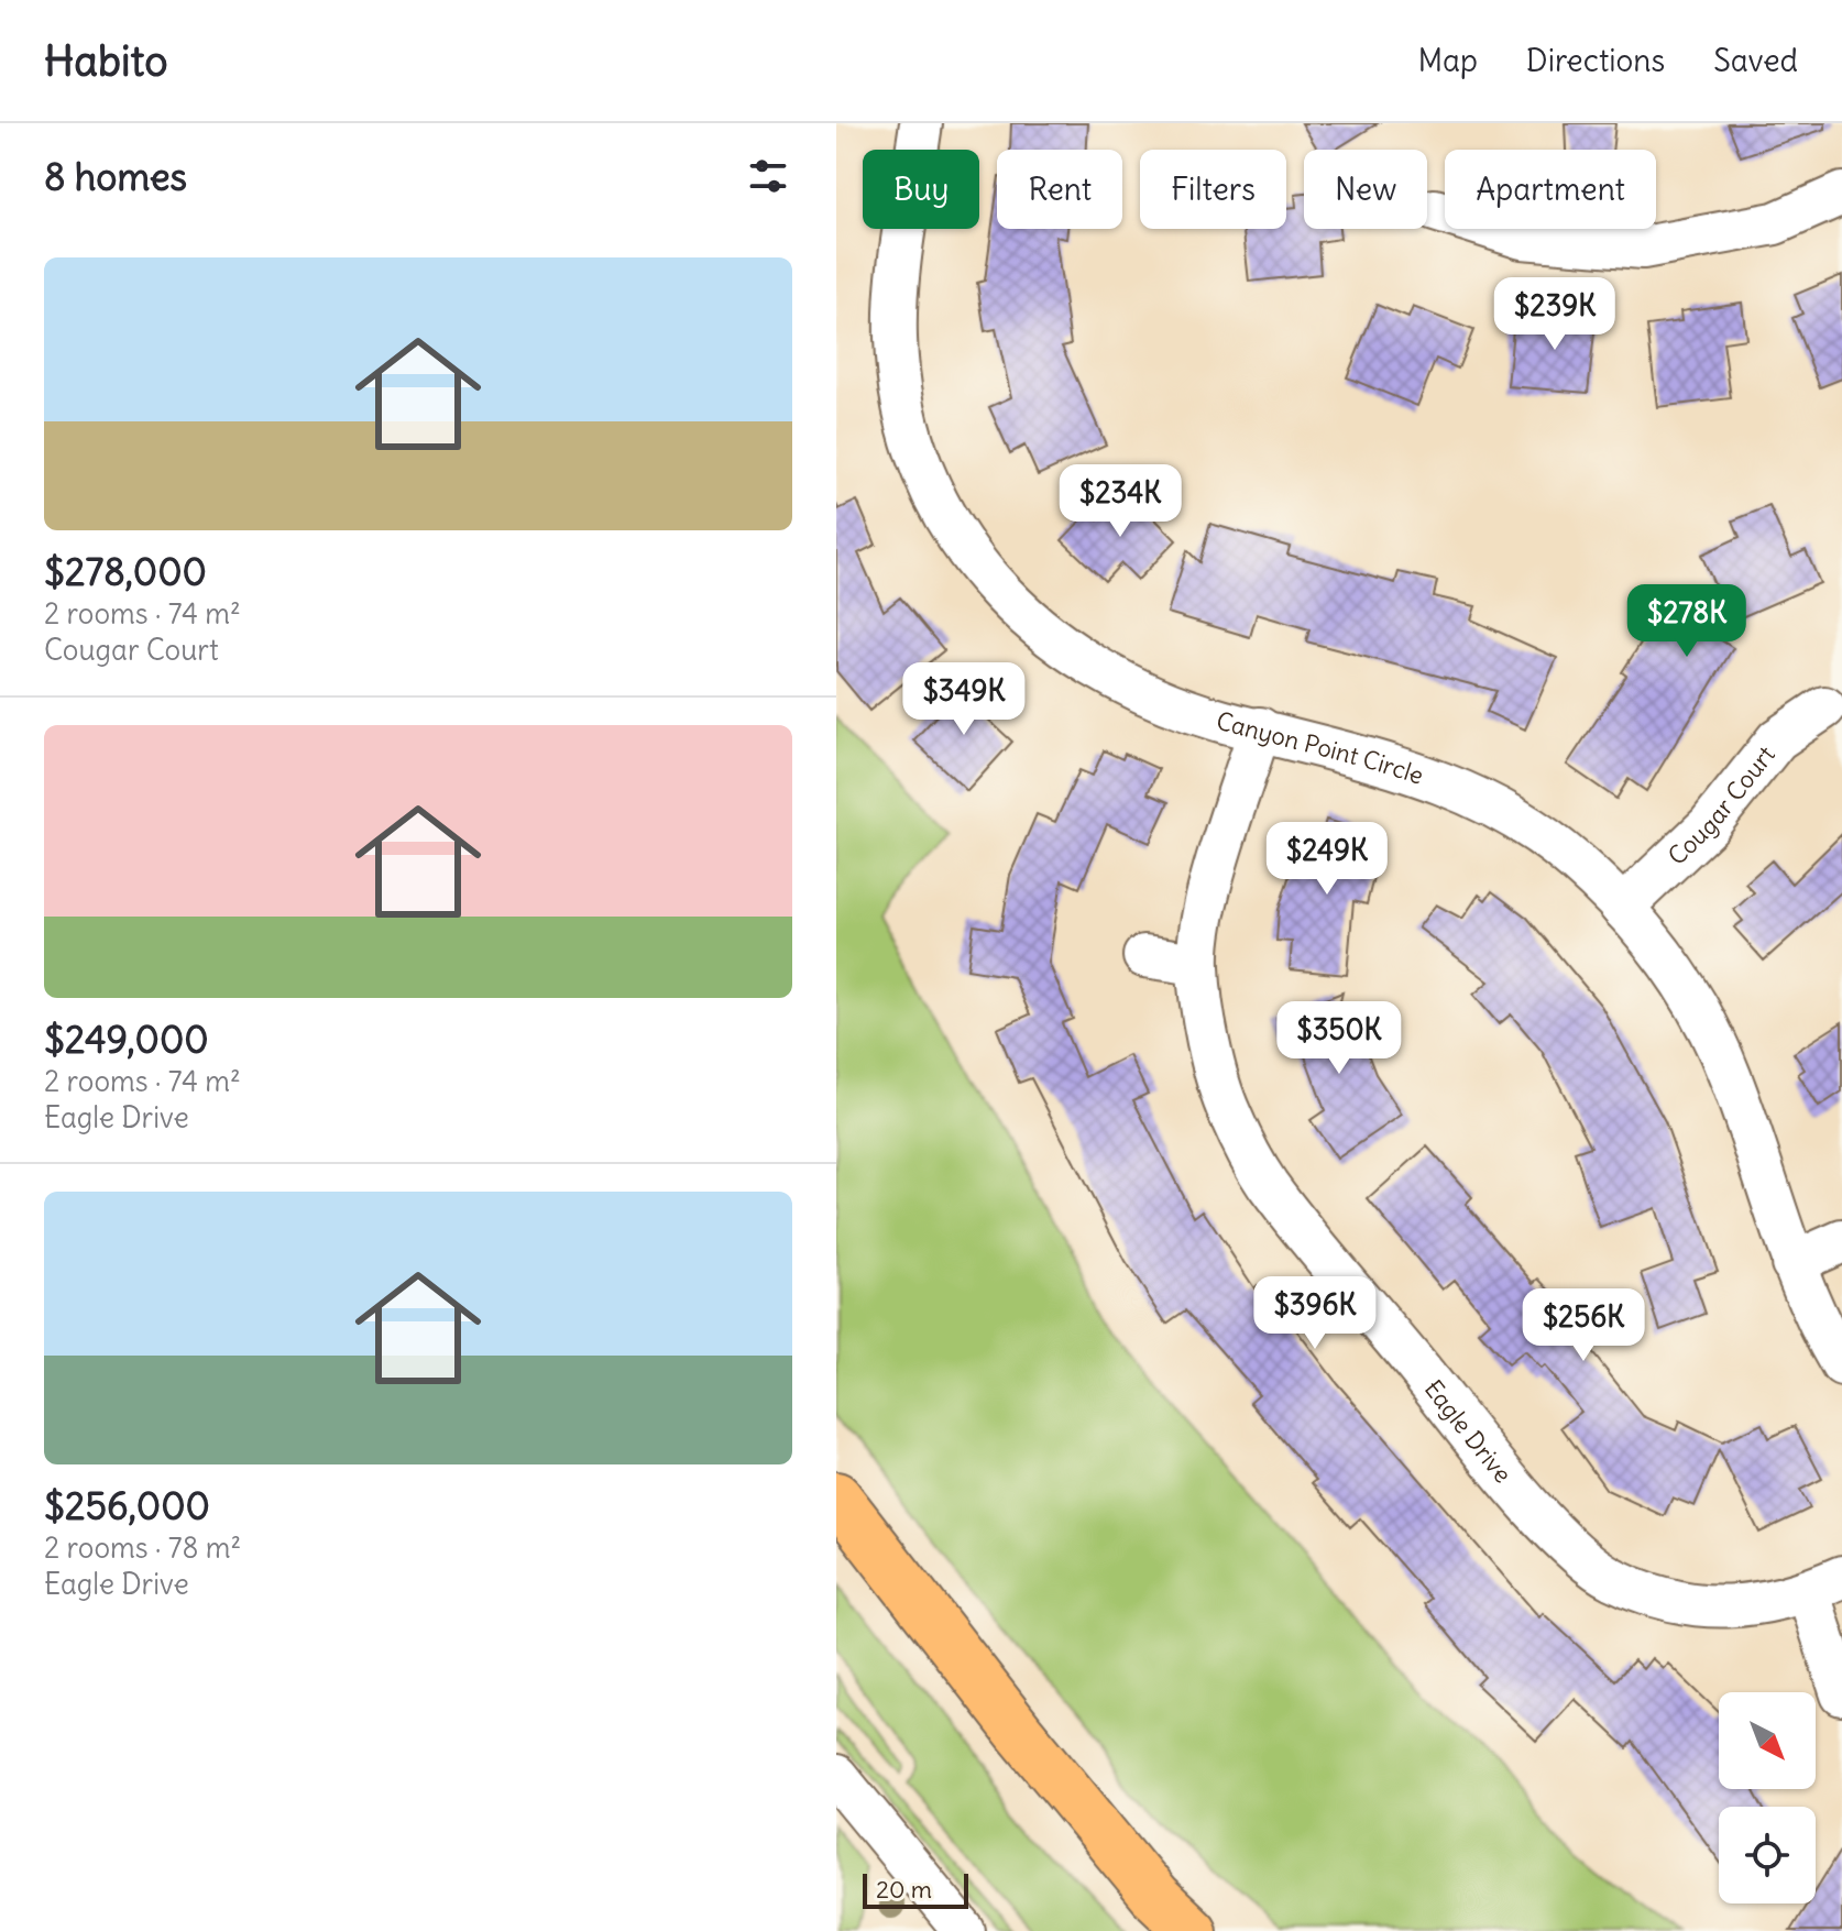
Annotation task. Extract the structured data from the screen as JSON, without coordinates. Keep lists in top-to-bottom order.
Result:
{
  "streets": {
    "street": ["Canyon Point Circle", "Cougar Court", "Eagle Drive"]
  },
  "crossings": [
    ["Canyon Point Circle", "Cougar Court"],
    ["Canyon Point Circle", "Eagle Drive"]
  ],
  "scale_bar": "20 m",
  "north": "bottom right",
  "page": {
    "header": "Habito",
    "nav": ["Map", "Directions", "Saved"],
    "heading": "8 homes",
    "chip": [
      "Buy",
      "Rent",
      "Filters",
      "New",
      "Apartment"
    ],
    "list": [
      {
        "name": "$278,000",
        "note": "2 rooms · 74 m² · Cougar Court"
      },
      {
        "name": "$249,000",
        "note": "2 rooms · 74 m² · Eagle Drive"
      },
      {
        "name": "$256,000",
        "note": "2 rooms · 78 m² · Eagle Drive"
      }
    ],
    "price": [
      "$239K",
      "$234K",
      "$278K",
      "$349K",
      "$249K",
      "$350K",
      "$396K",
      "$256K"
    ],
    "scale": "20 m"
  }
}
